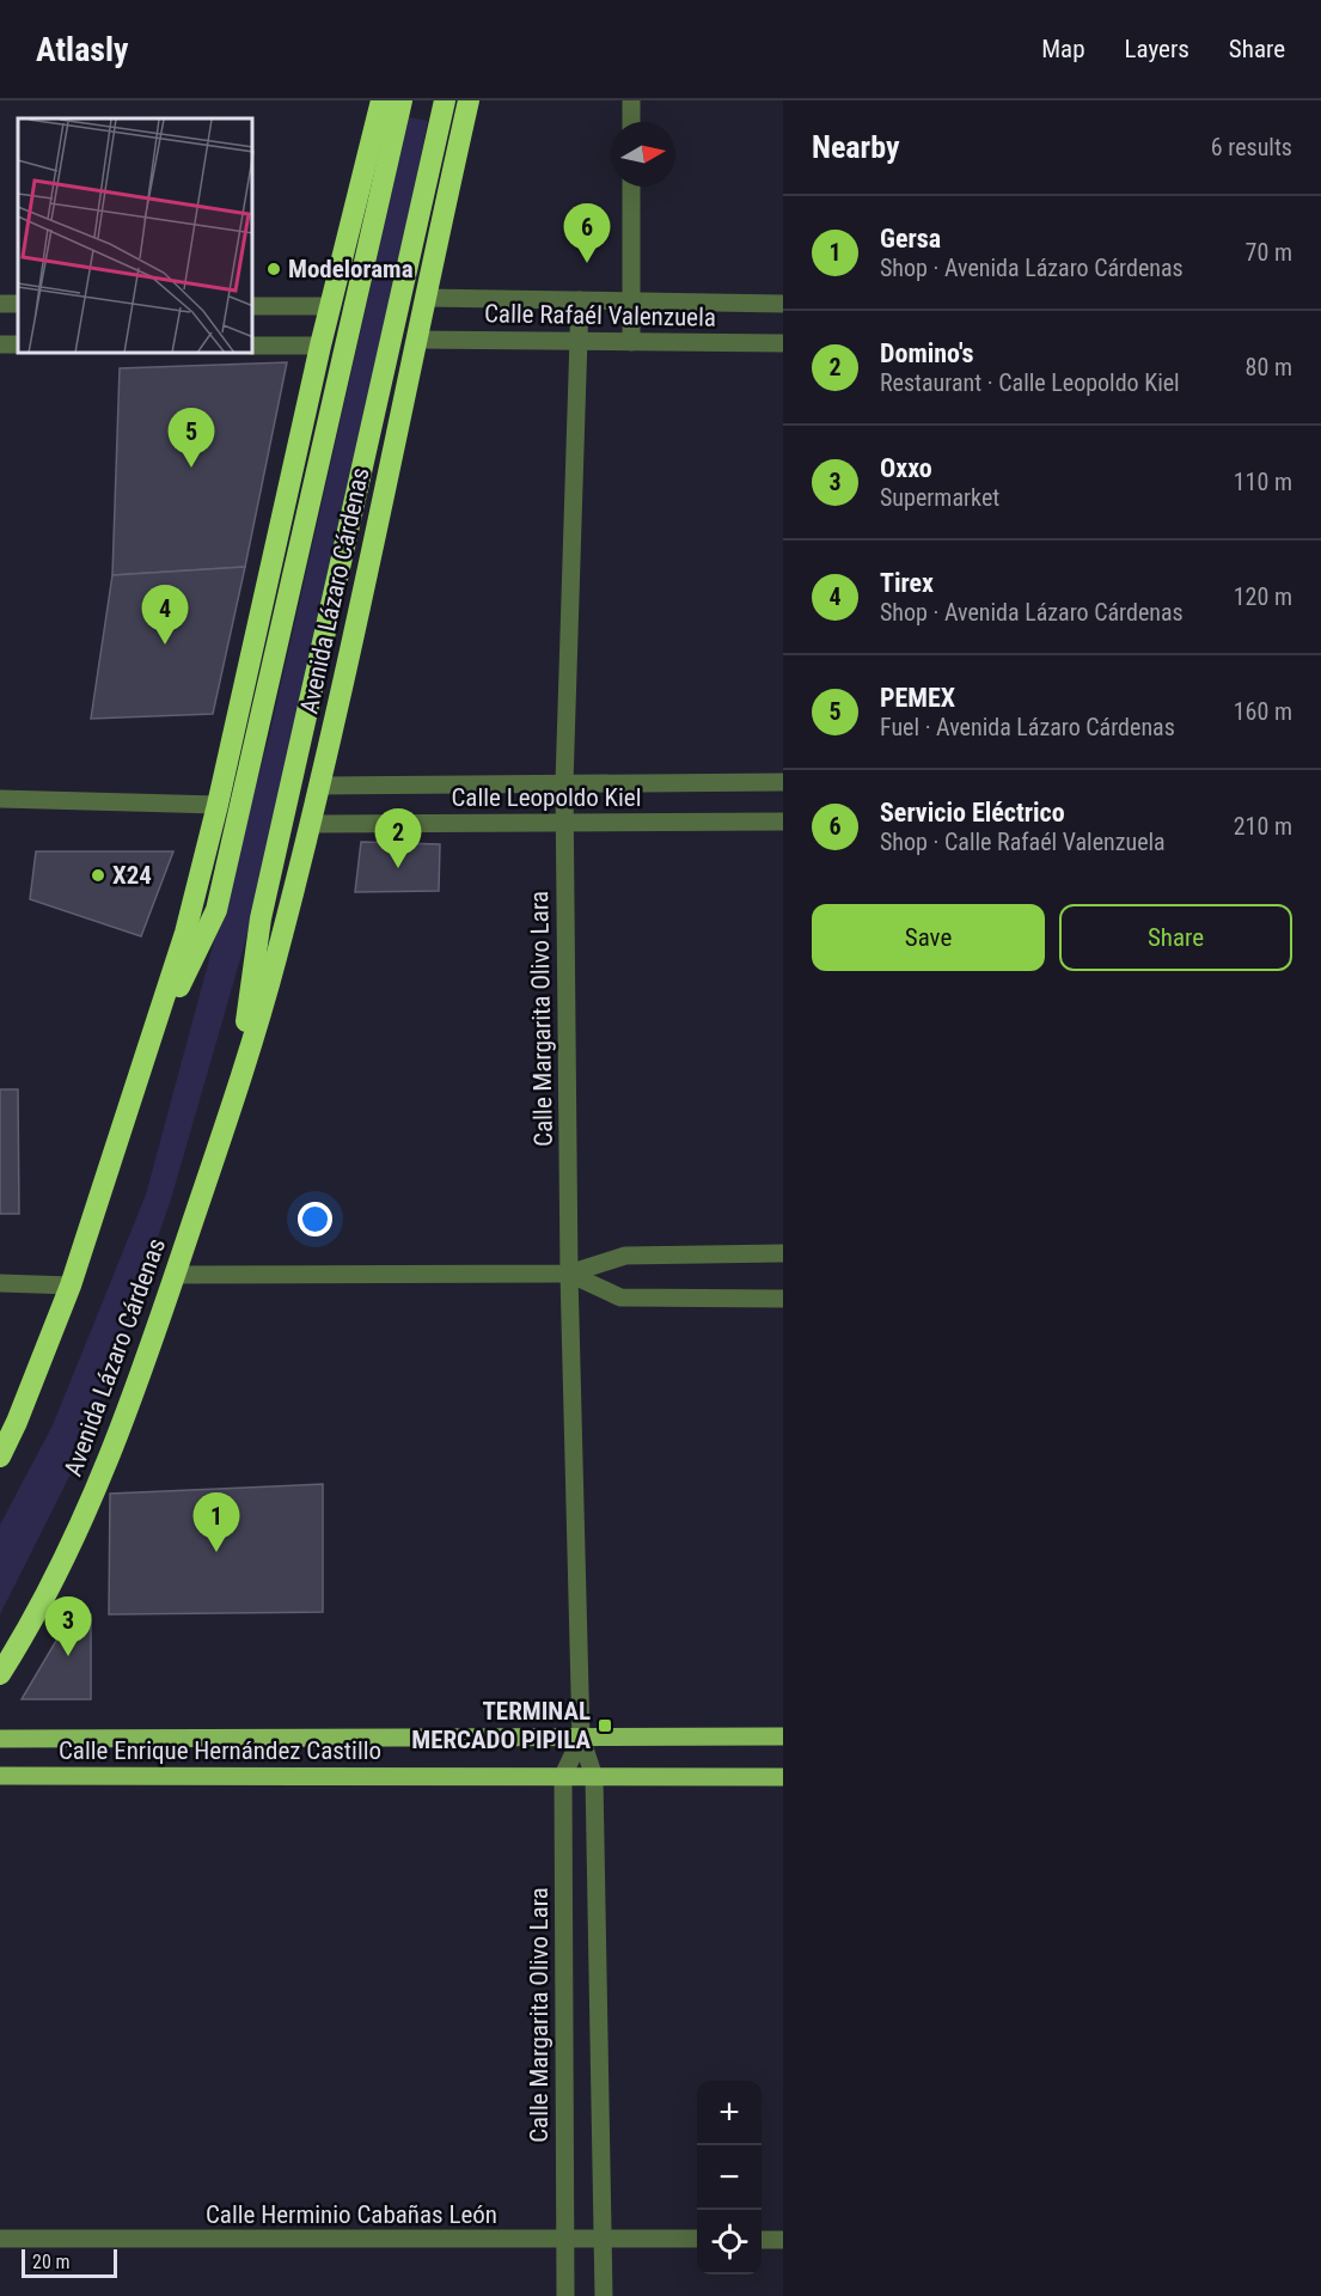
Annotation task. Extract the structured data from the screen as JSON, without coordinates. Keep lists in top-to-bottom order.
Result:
{
  "streets": {
    "highway": ["Avenida Lázaro Cárdenas"],
    "main road": ["Calle Enrique Hernández Castillo"],
    "street": [
      "Calle Rafaél Valenzuela",
      "Calle Leopoldo Kiel",
      "Calle Margarita Olivo Lara",
      "Calle Herminio Cabañas León"
    ]
  },
  "crossings": [
    ["Calle Rafaél Valenzuela", "Avenida Lázaro Cárdenas"],
    ["Calle Rafaél Valenzuela", "Calle Margarita Olivo Lara"],
    ["Avenida Lázaro Cárdenas", "Calle Leopoldo Kiel"],
    ["Calle Leopoldo Kiel", "Calle Margarita Olivo Lara"],
    ["Calle Margarita Olivo Lara", "Calle Enrique Hernández Castillo"],
    ["Calle Margarita Olivo Lara", "Calle Herminio Cabañas León"]
  ],
  "places": {
    "other": ["Modelorama", "X24"],
    "transit": ["TERMINAL MERCADO PIPILA"]
  },
  "scale_bar": "20 m",
  "north": "right",
  "page": {
    "header": "Atlasly",
    "nav": ["Map", "Layers", "Share"],
    "heading": ["Nearby", "6 results"],
    "list": [
      {
        "mark": "1",
        "name": "Gersa",
        "note": "Shop · Avenida Lázaro Cárdenas",
        "value": "70 m"
      },
      {
        "mark": "2",
        "name": "Domino's",
        "note": "Restaurant · Calle Leopoldo Kiel",
        "value": "80 m"
      },
      {
        "mark": "3",
        "name": "Oxxo",
        "note": "Supermarket",
        "value": "110 m"
      },
      {
        "mark": "4",
        "name": "Tirex",
        "note": "Shop · Avenida Lázaro Cárdenas",
        "value": "120 m"
      },
      {
        "mark": "5",
        "name": "PEMEX",
        "note": "Fuel · Avenida Lázaro Cárdenas",
        "value": "160 m"
      },
      {
        "mark": "6",
        "name": "Servicio Eléctrico",
        "note": "Shop · Calle Rafaél Valenzuela",
        "value": "210 m"
      }
    ],
    "pins": [
      "6",
      "5",
      "4",
      "2",
      "1",
      "3"
    ],
    "buttons": ["Save", "Share"],
    "map_buttons": ["+", "−"],
    "scale": "20 m"
  }
}
